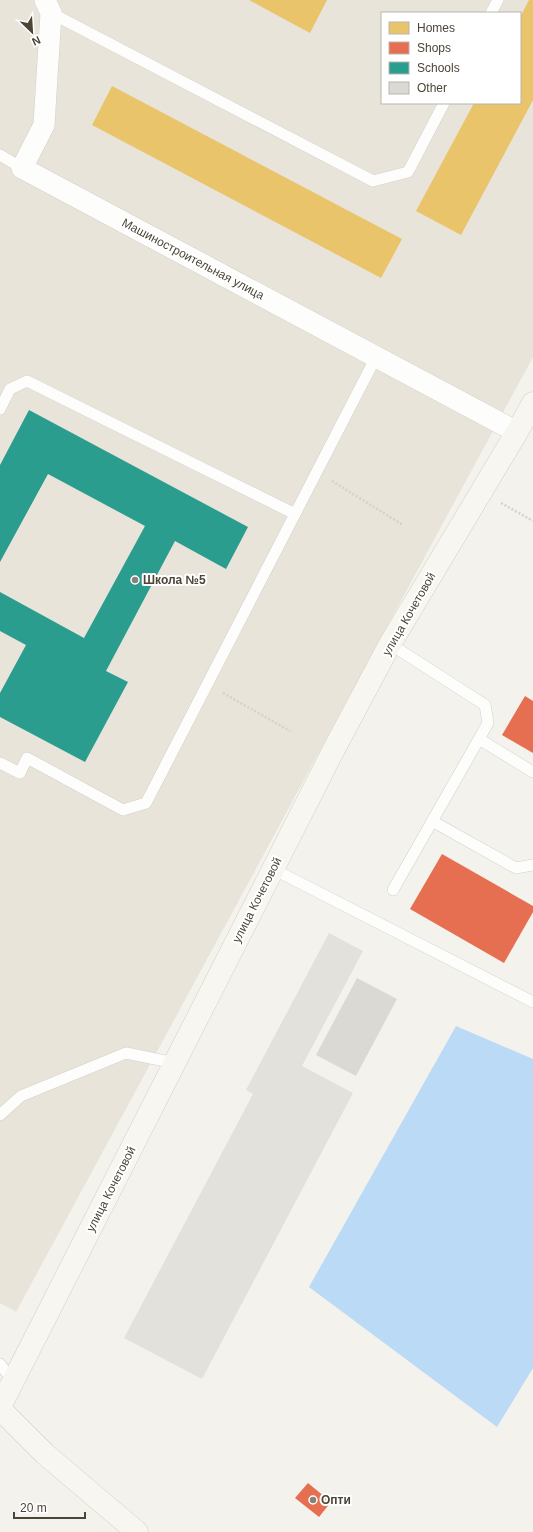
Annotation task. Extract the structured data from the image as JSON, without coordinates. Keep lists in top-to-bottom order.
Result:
{
  "streets": {
    "main road": ["улица Кочетовой"],
    "street": ["Машиностроительная улица"]
  },
  "crossings": [
    ["Машиностроительная улица", "улица Кочетовой"]
  ],
  "places": ["Школа №5", "Опти"],
  "legend": [
    "Homes",
    "Shops",
    "Schools",
    "Other"
  ],
  "scale_bar": "20 m",
  "north": "bottom right"
}
